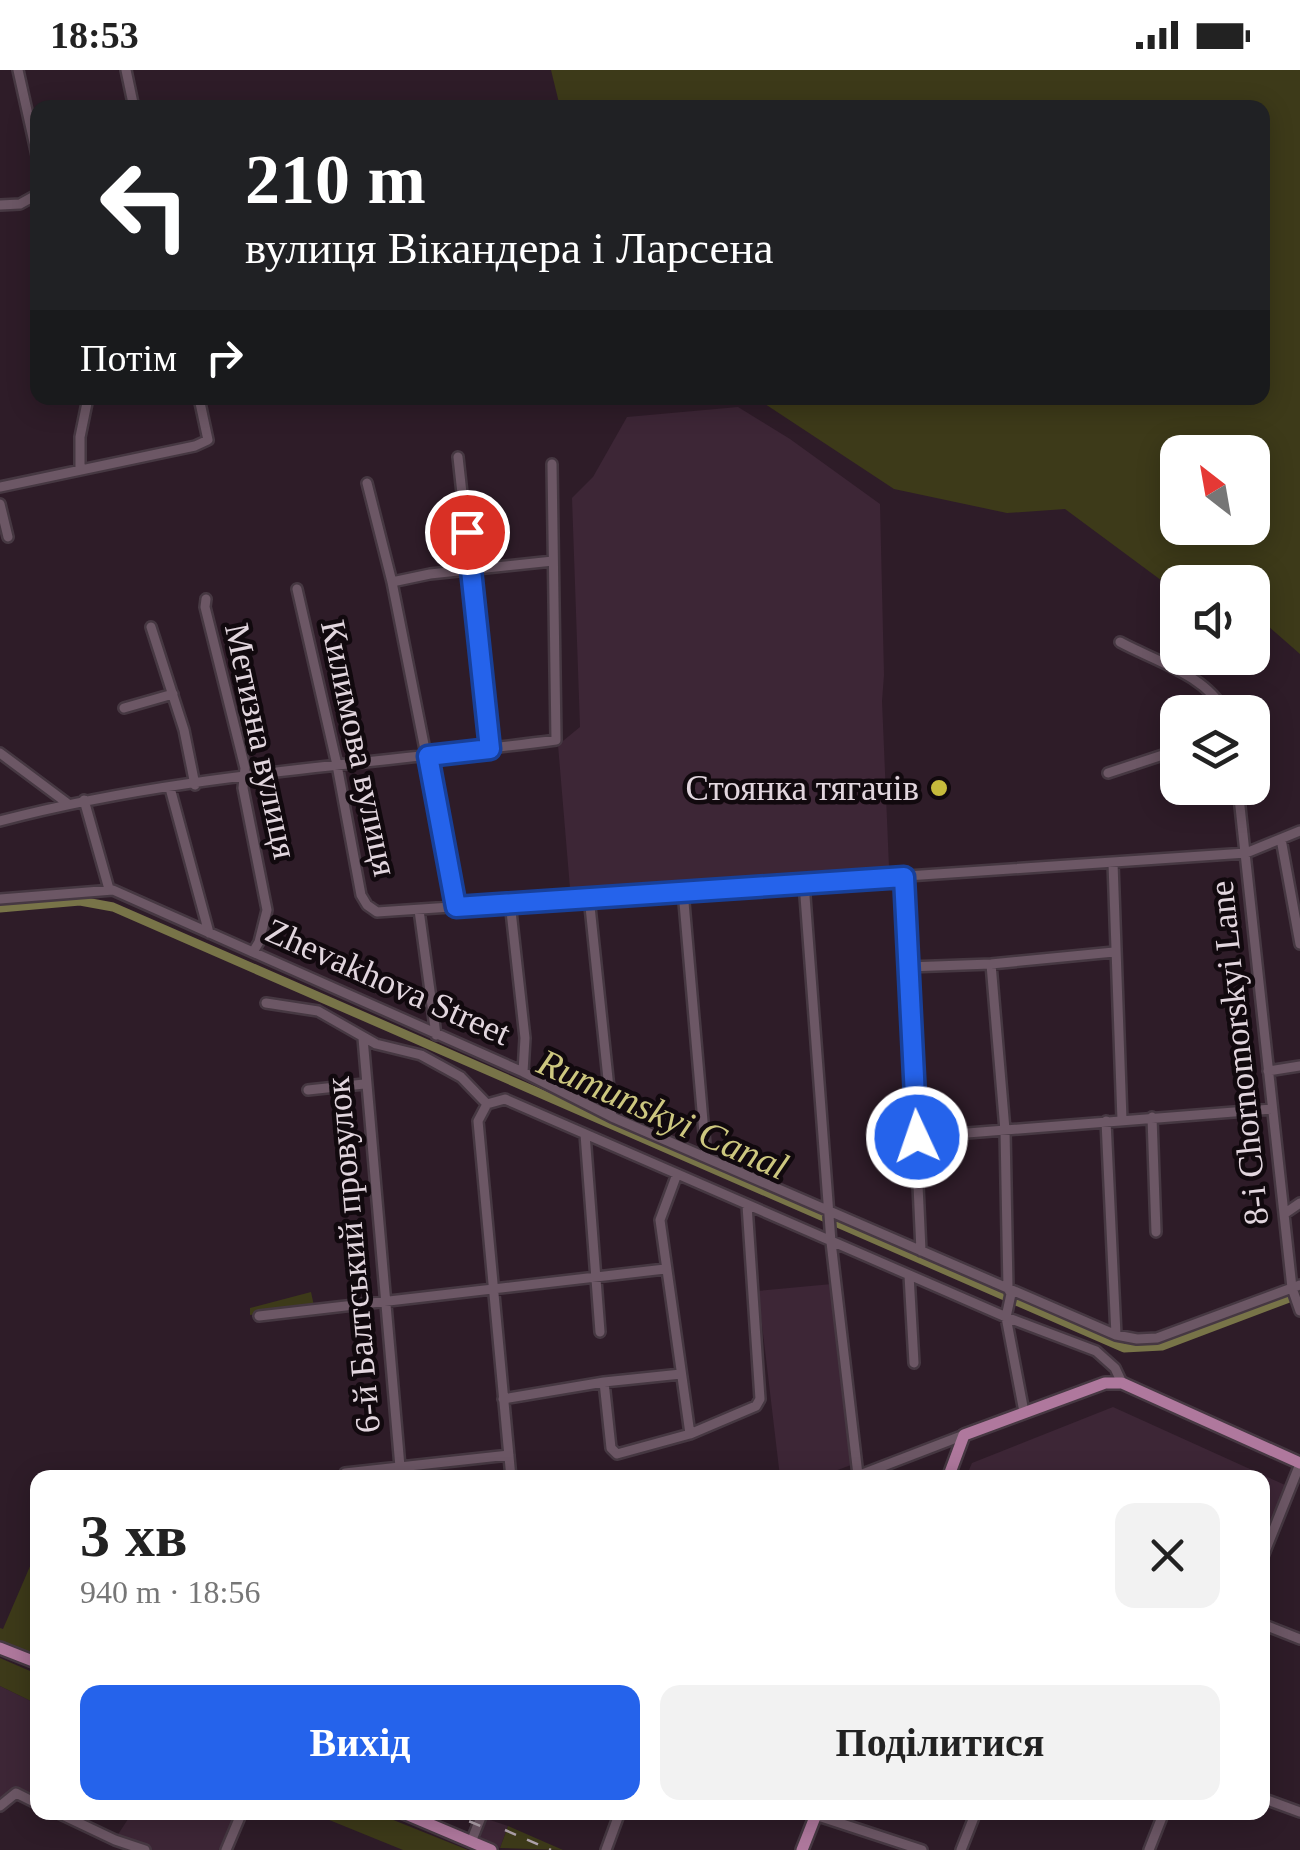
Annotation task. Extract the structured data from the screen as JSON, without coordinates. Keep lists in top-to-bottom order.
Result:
{
  "streets": {
    "street": [
      "Метизна вулиця",
      "Килимова вулиця",
      "Zhevakhova Street",
      "8-i Chornomorskyi Lane",
      "6-й Балтський провулок"
    ]
  },
  "crossings": [
    ["Метизна вулиця", "Zhevakhova Street"],
    ["Zhevakhova Street", "8-i Chornomorskyi Lane"],
    ["Zhevakhova Street", "6-й Балтський провулок"]
  ],
  "water": ["Rumunskyi Canal"],
  "places": ["Стоянка тягачів"],
  "north": "top left",
  "page": {
    "status": "18:53",
    "turn": ["210 m", "вулиця Вікандера і Ларсена"],
    "then": "Потім",
    "heading": ["3 хв", "940 m · 18:56"],
    "buttons": ["Вихід", "Поділитися"]
  }
}
